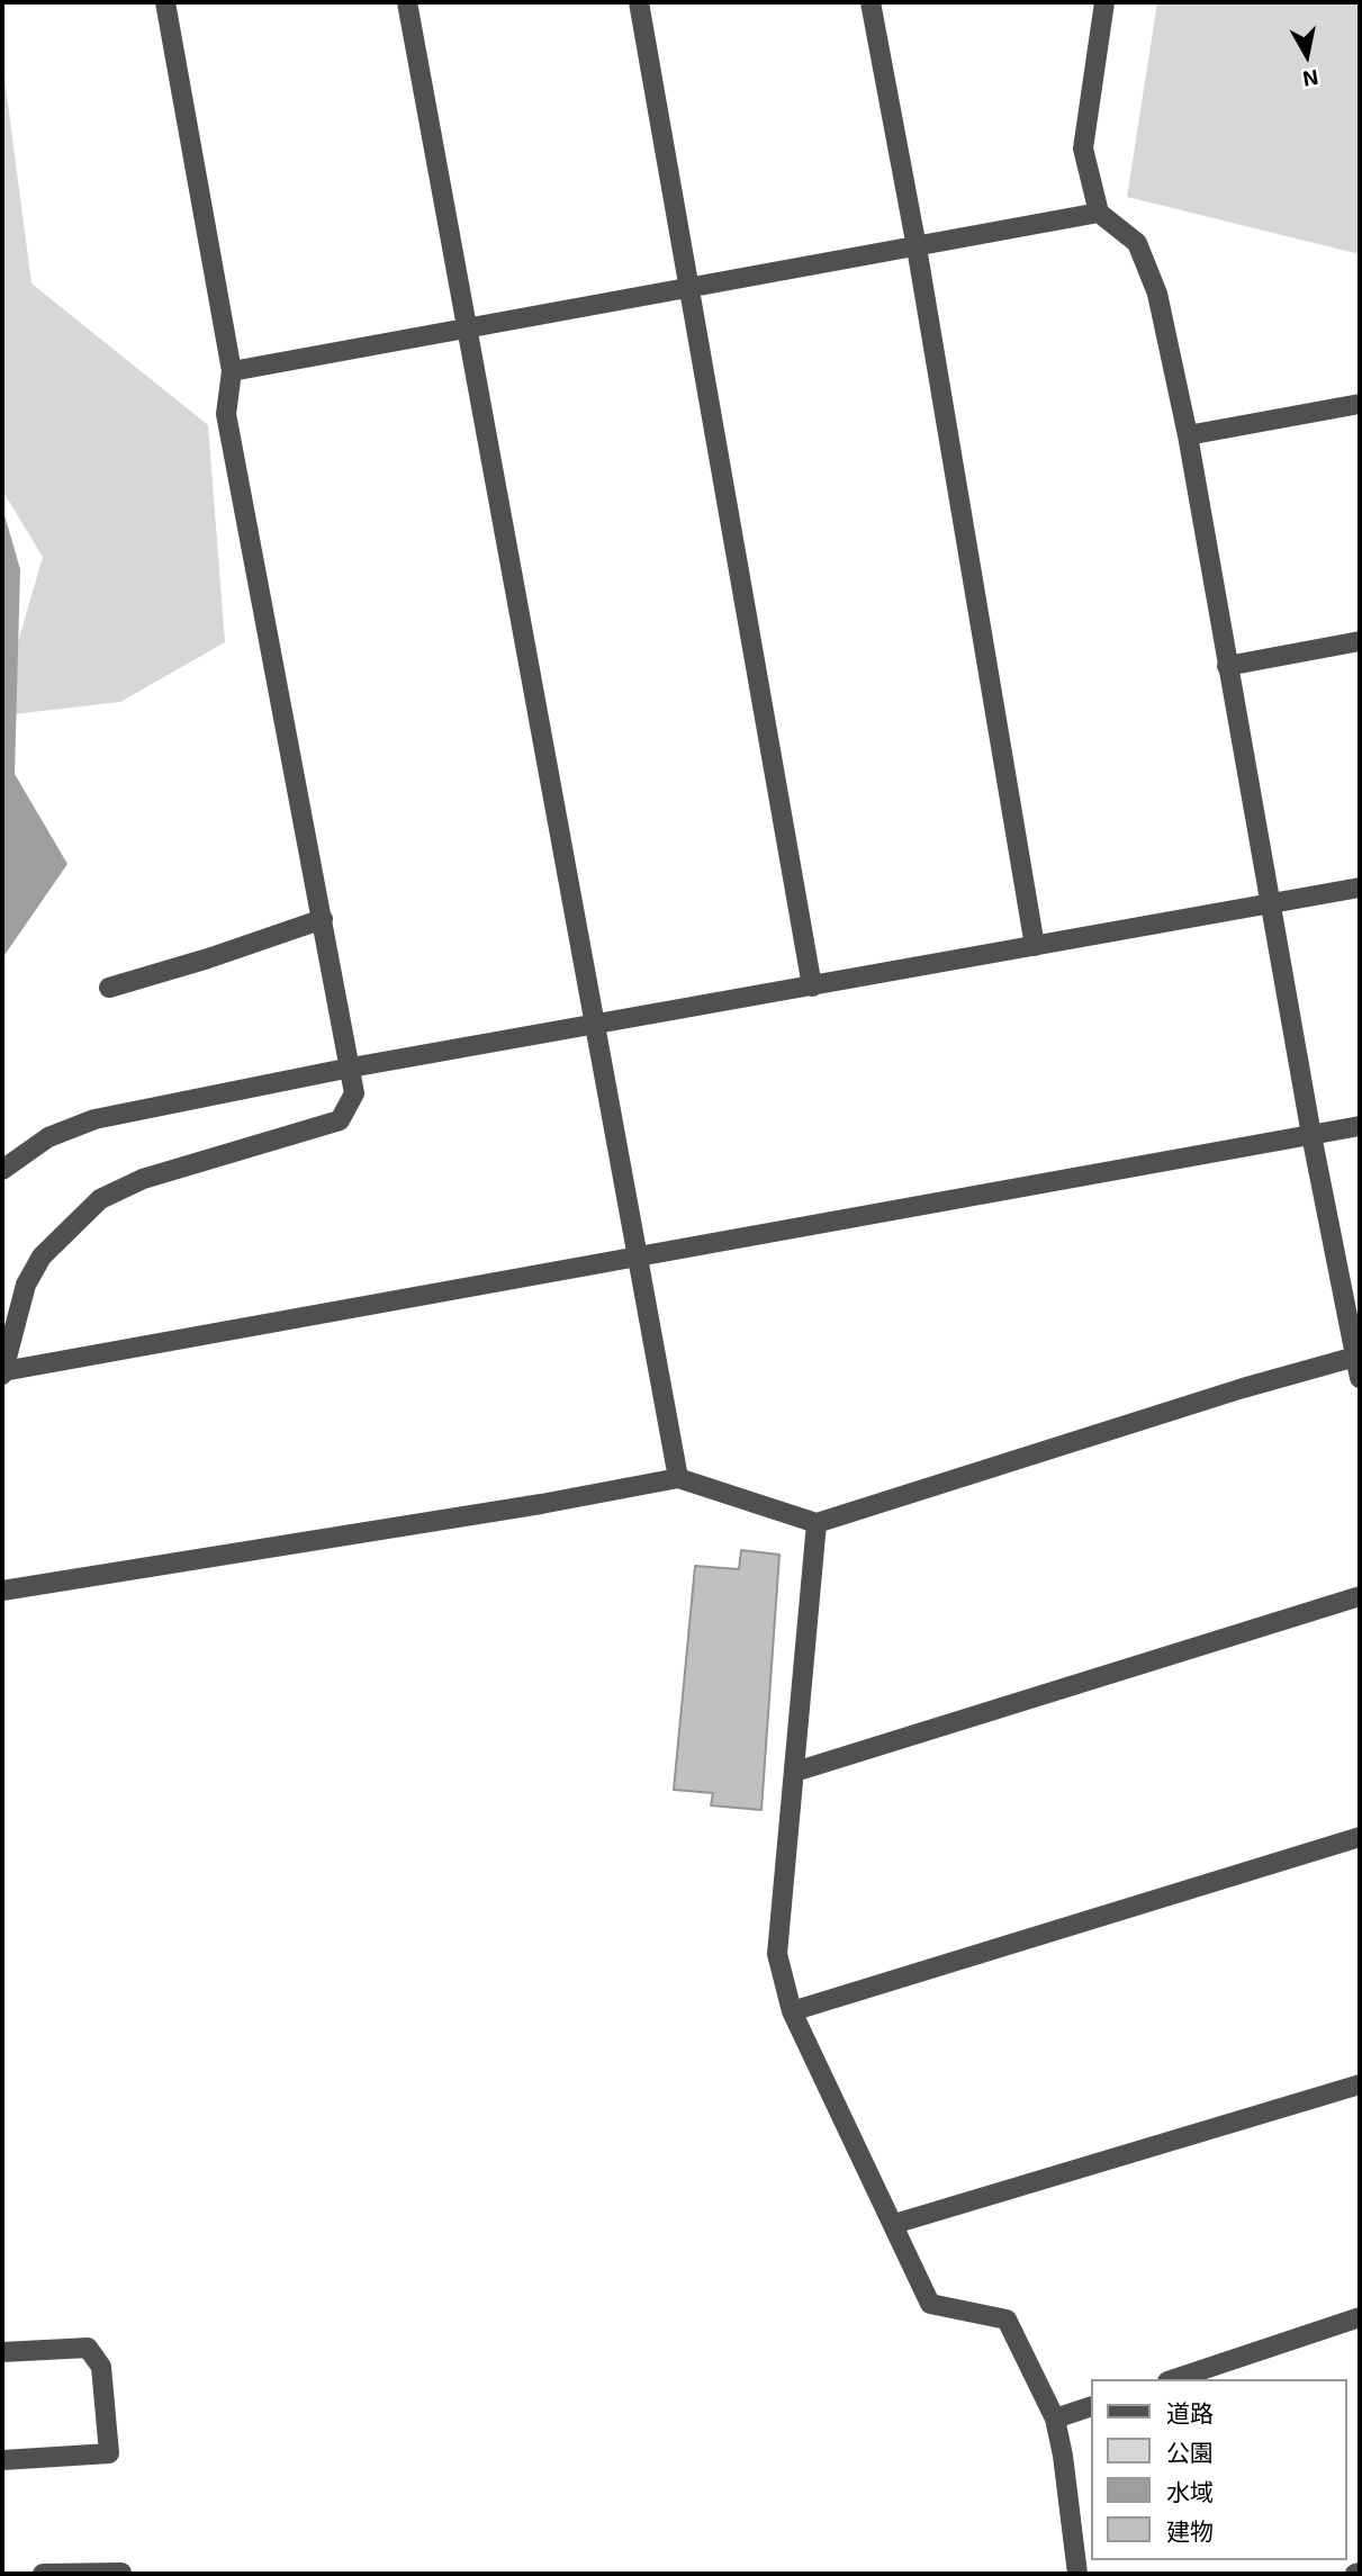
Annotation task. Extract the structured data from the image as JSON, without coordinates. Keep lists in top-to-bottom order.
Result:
{
  "legend": [
    "道路",
    "公園",
    "水域",
    "建物"
  ],
  "north": "bottom"
}
